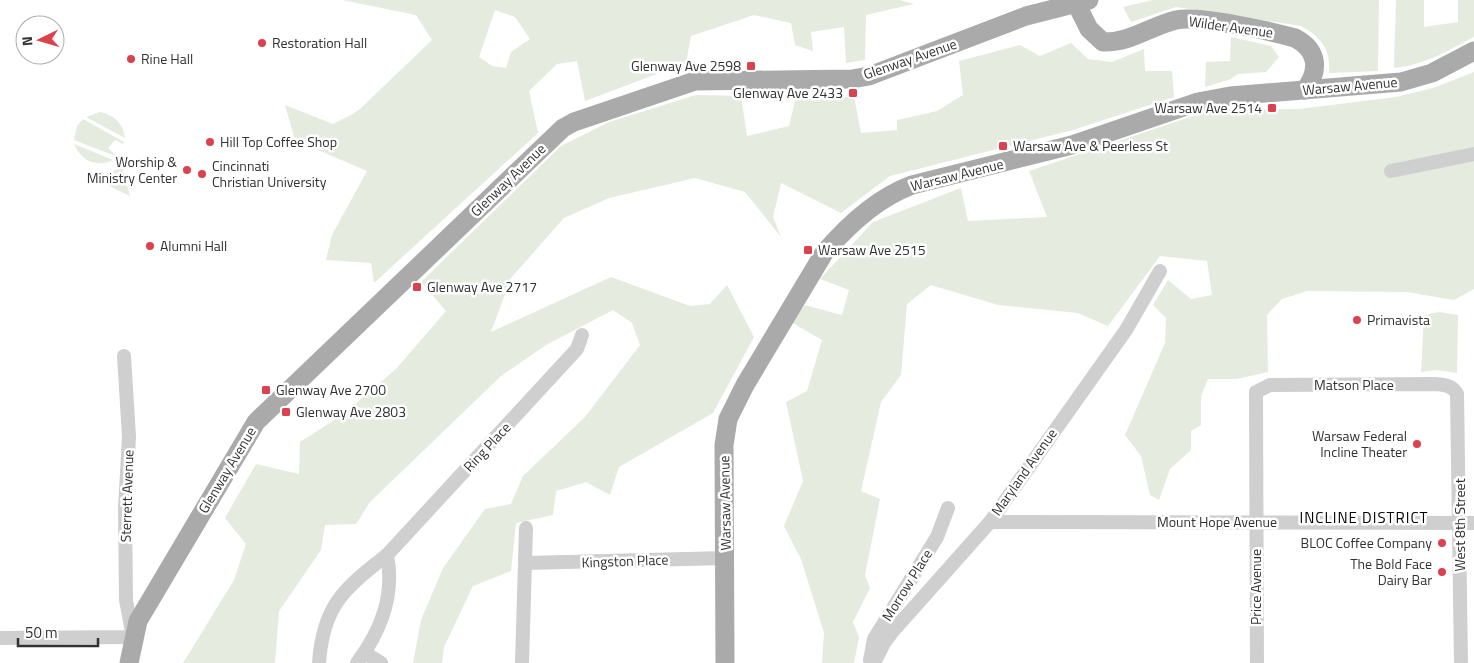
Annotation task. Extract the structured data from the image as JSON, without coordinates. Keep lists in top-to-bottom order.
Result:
{
  "streets": {
    "main road": ["Wilder Avenue", "Glenway Avenue", "Warsaw Avenue"],
    "street": [
      "Matson Place",
      "Ring Place",
      "Maryland Avenue",
      "Sterrett Avenue",
      "Mount Hope Avenue",
      "West 8th Street",
      "Kingston Place",
      "Morrow Place",
      "Price Avenue"
    ]
  },
  "crossings": [
    ["Wilder Avenue", "Glenway Avenue"],
    ["Wilder Avenue", "Warsaw Avenue"],
    ["Glenway Avenue", "Sterrett Avenue"],
    ["Warsaw Avenue", "Kingston Place"],
    ["Matson Place", "West 8th Street"],
    ["Matson Place", "Price Avenue"],
    ["Maryland Avenue", "Mount Hope Avenue"],
    ["Mount Hope Avenue", "West 8th Street"],
    ["Mount Hope Avenue", "Price Avenue"]
  ],
  "districts": ["INCLINE DISTRICT"],
  "places": {
    "other": [
      "Restoration Hall",
      "Rine Hall",
      "Hill Top Coffee Shop",
      "Worship & Ministry Center",
      "Cincinnati Christian University",
      "Alumni Hall",
      "Primavista",
      "Warsaw Federal Incline Theater",
      "BLOC Coffee Company",
      "The Bold Face Dairy Bar"
    ],
    "transit": [
      "Glenway Ave 2598",
      "Glenway Ave 2433",
      "Warsaw Ave 2514",
      "Warsaw Ave & Peerless St",
      "Warsaw Ave 2515",
      "Glenway Ave 2717",
      "Glenway Ave 2700",
      "Glenway Ave 2803"
    ]
  },
  "scale_bar": "50 m",
  "north": "left"
}
